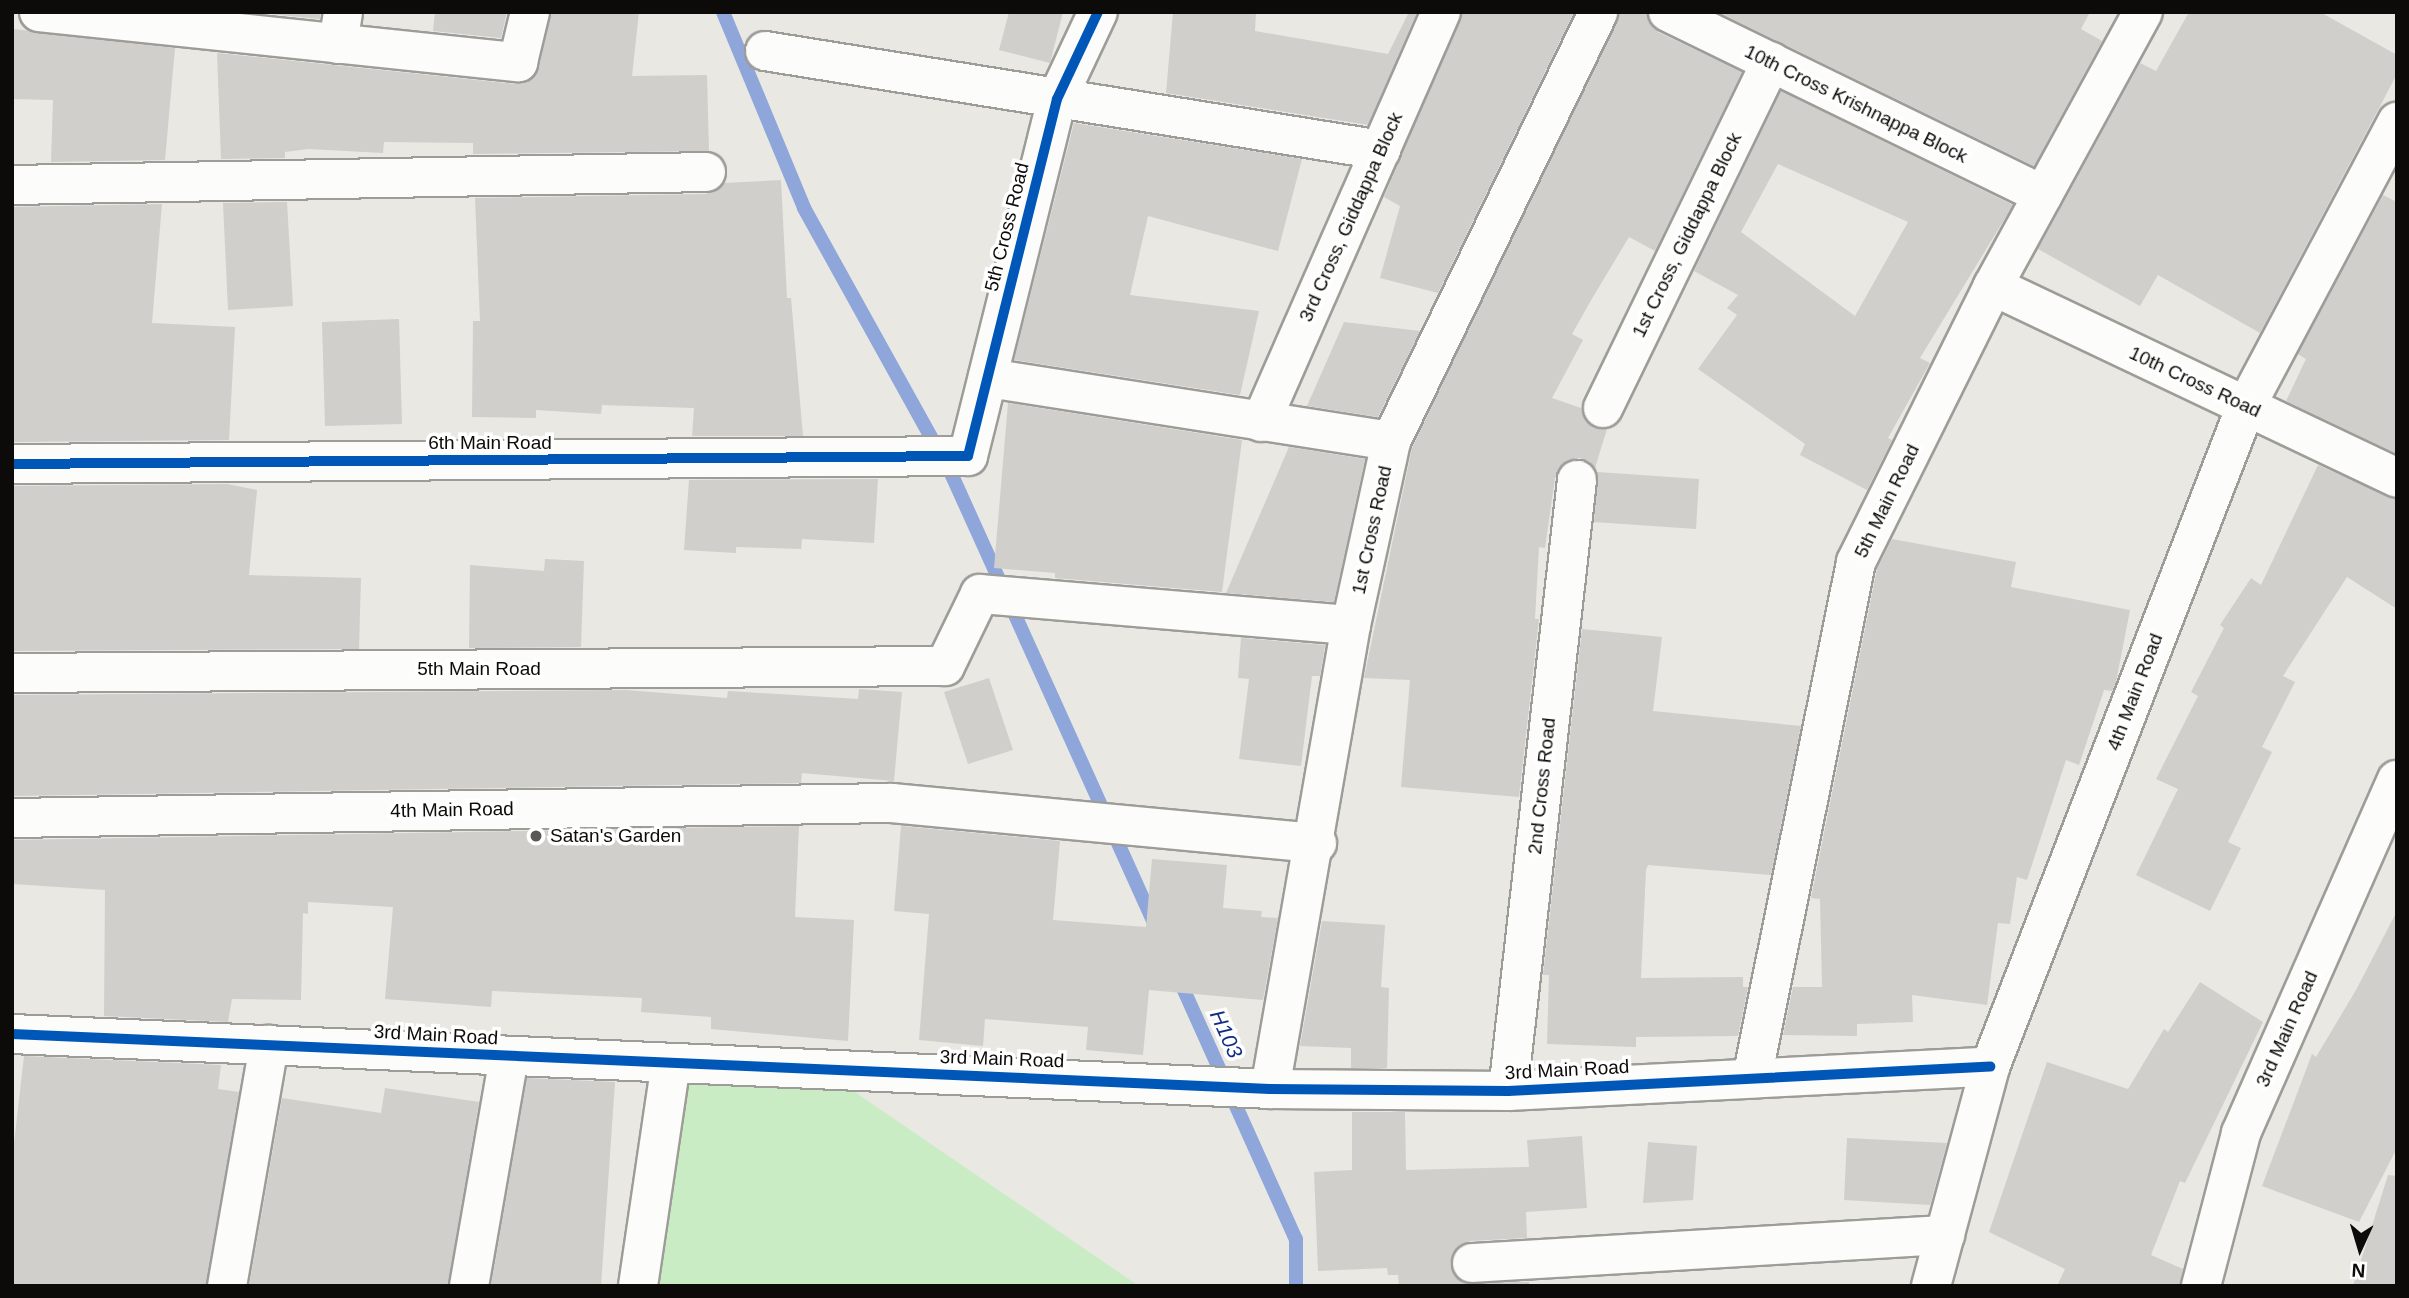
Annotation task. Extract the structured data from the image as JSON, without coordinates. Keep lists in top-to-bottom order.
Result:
{
  "streets": {
    "street": [
      "10th Cross Krishnappa Block",
      "3rd Cross, Giddappa Block",
      "5th Cross Road",
      "1st Cross, Giddappa Block",
      "10th Cross Road",
      "6th Main Road",
      "5th Main Road",
      "1st Cross Road",
      "4th Main Road",
      "2nd Cross Road",
      "3rd Main Road"
    ]
  },
  "crossings": [
    ["10th Cross Krishnappa Block", "1st Cross, Giddappa Block"],
    ["10th Cross Krishnappa Block", "5th Main Road"],
    ["5th Cross Road", "6th Main Road"],
    ["10th Cross Road", "5th Main Road"],
    ["10th Cross Road", "4th Main Road"],
    ["5th Main Road", "1st Cross Road"],
    ["5th Main Road", "3rd Main Road"],
    ["1st Cross Road", "4th Main Road"],
    ["1st Cross Road", "3rd Main Road"],
    ["4th Main Road", "3rd Main Road"],
    ["2nd Cross Road", "3rd Main Road"]
  ],
  "water": ["H103"],
  "places": ["Satan's Garden"],
  "north": "bottom"
}
